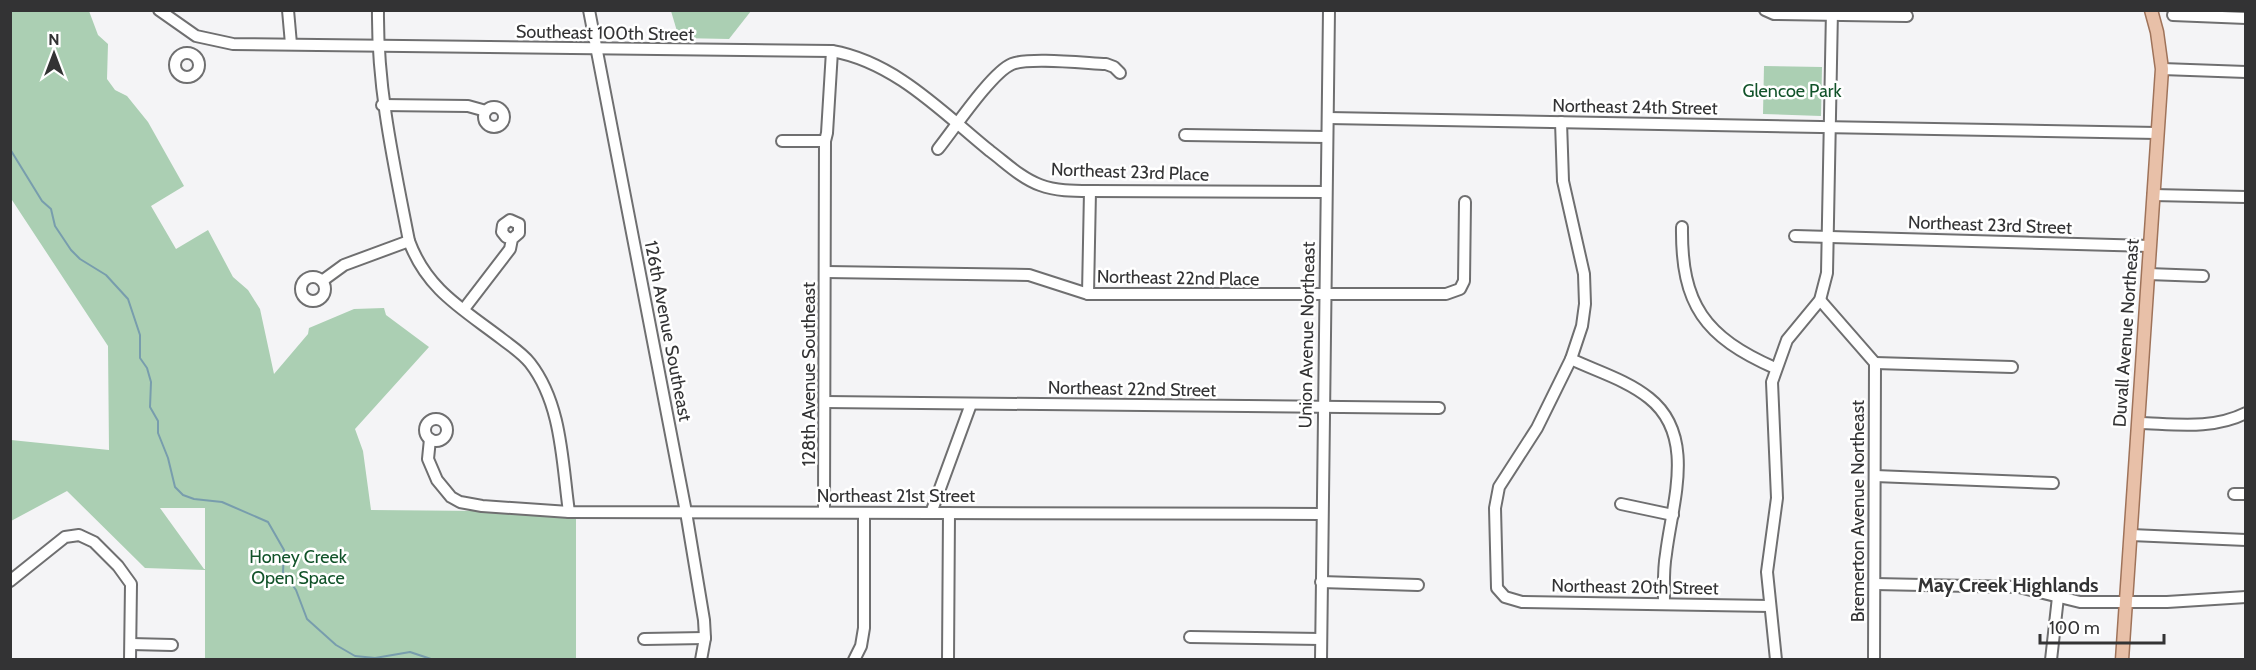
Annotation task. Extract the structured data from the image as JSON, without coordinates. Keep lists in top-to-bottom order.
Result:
{
  "streets": {
    "main road": ["Duvall Avenue Northeast"],
    "street": [
      "Southeast 100th Street",
      "Northeast 24th Street",
      "Northeast 23rd Place",
      "Northeast 23rd Street",
      "Northeast 22nd Place",
      "126th Avenue Southeast",
      "Union Avenue Northeast",
      "128th Avenue Southeast",
      "Northeast 22nd Street",
      "Northeast 21st Street",
      "Bremerton Avenue Northeast",
      "Northeast 20th Street"
    ]
  },
  "crossings": [
    ["Southeast 100th Street", "Northeast 23rd Place"],
    ["Southeast 100th Street", "126th Avenue Southeast"],
    ["Southeast 100th Street", "128th Avenue Southeast"],
    ["Northeast 24th Street", "Duvall Avenue Northeast"],
    ["Northeast 24th Street", "Union Avenue Northeast"],
    ["Northeast 23rd Place", "Union Avenue Northeast"],
    ["Northeast 23rd Place", "128th Avenue Southeast"],
    ["Northeast 23rd Street", "Duvall Avenue Northeast"],
    ["Northeast 22nd Place", "Union Avenue Northeast"],
    ["Northeast 22nd Place", "128th Avenue Southeast"],
    ["126th Avenue Southeast", "Northeast 21st Street"],
    ["Union Avenue Northeast", "Northeast 22nd Street"],
    ["Union Avenue Northeast", "Northeast 21st Street"],
    ["128th Avenue Southeast", "Northeast 22nd Street"],
    ["128th Avenue Southeast", "Northeast 21st Street"]
  ],
  "districts": ["May Creek Highlands"],
  "parks": ["Glencoe Park", "Honey Creek Open Space"],
  "scale_bar": "100 m",
  "north": "top"
}
